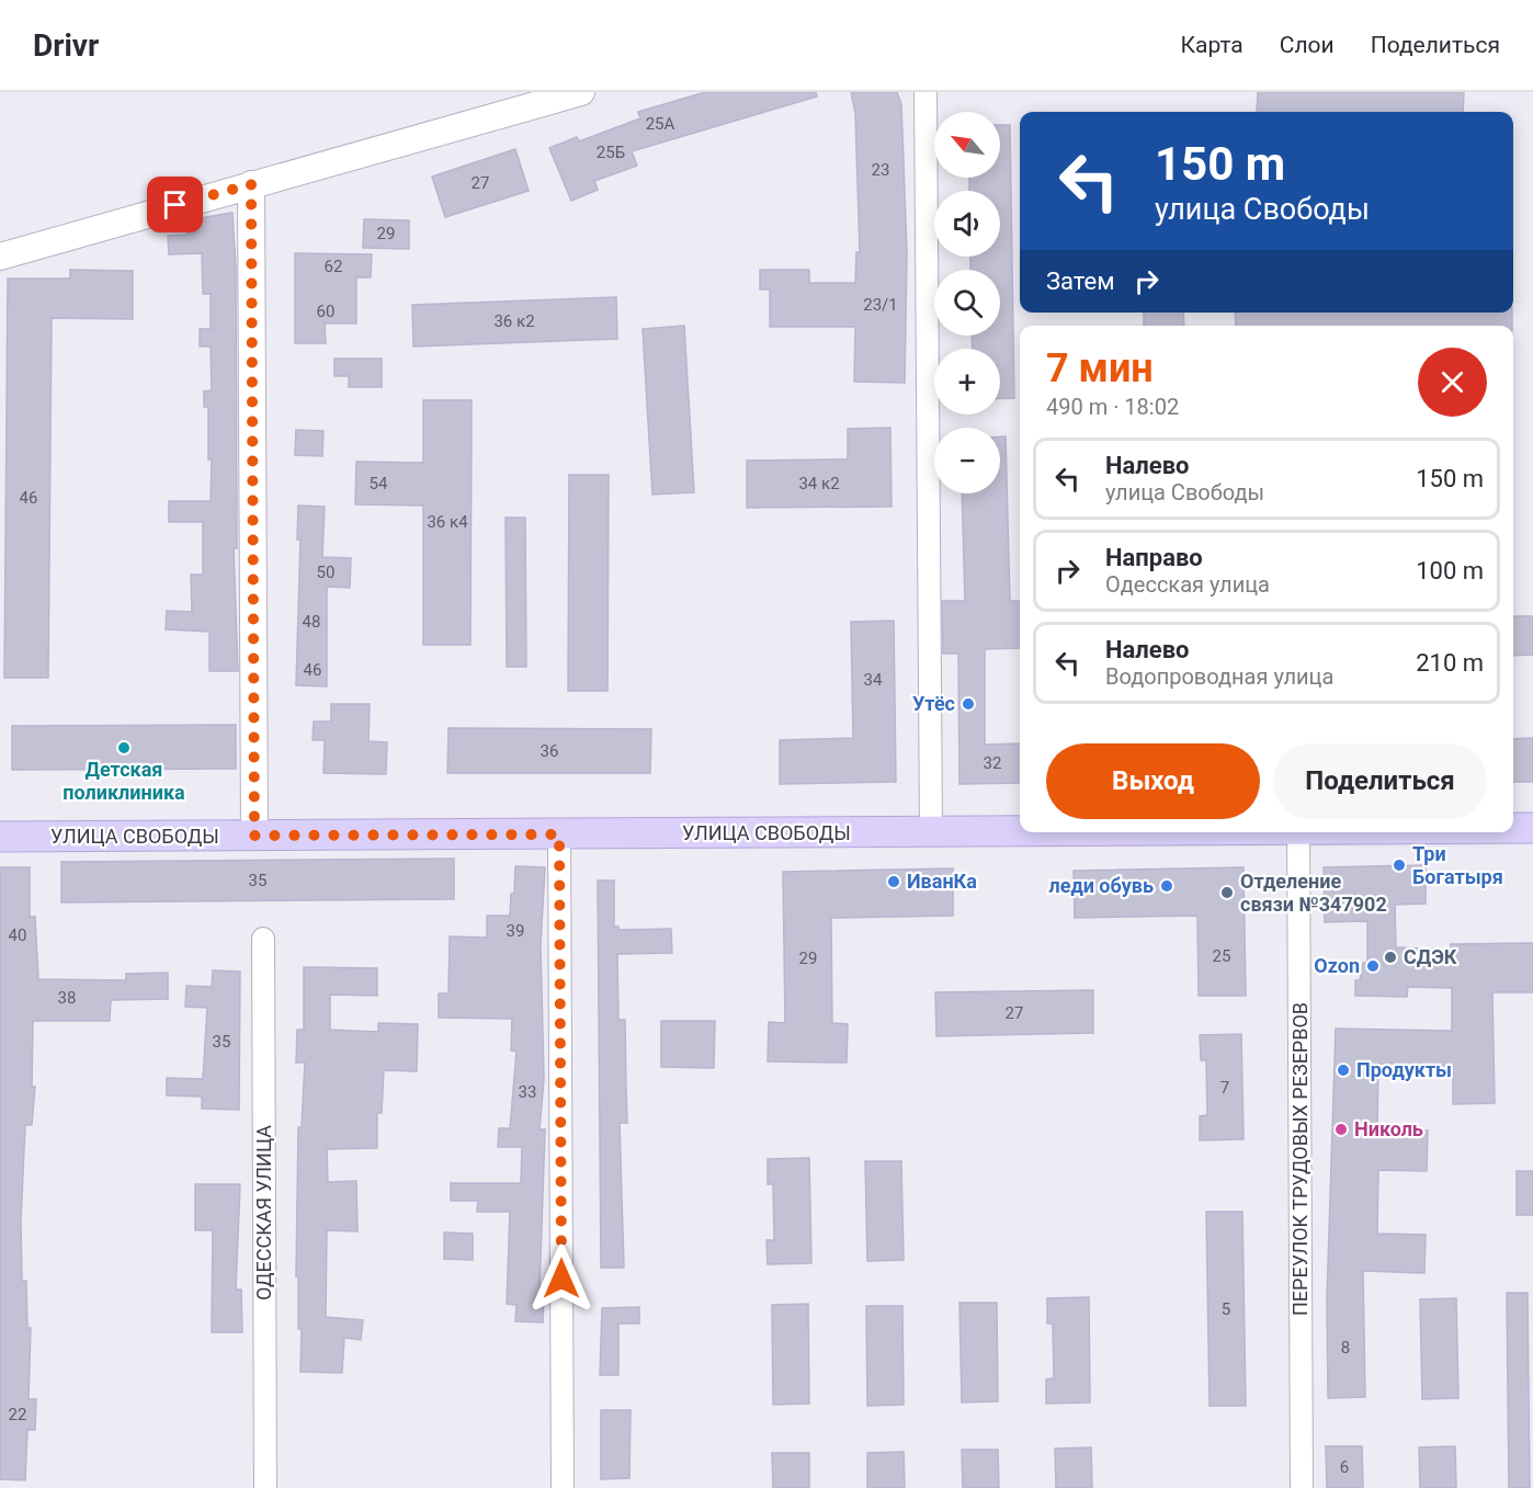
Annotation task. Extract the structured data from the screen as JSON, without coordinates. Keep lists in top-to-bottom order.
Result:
{
  "streets": {
    "main road": ["УЛИЦА СВОБОДЫ"],
    "street": ["ПЕРЕУЛОК ТРУДОВЫХ РЕЗЕРВОВ", "ОДЕССКАЯ УЛИЦА"]
  },
  "places": [
    "Утёс",
    "Детская поликлиника",
    "Три Богатыря",
    "ИванКа",
    "леди обувь",
    "Отделение связи №347902",
    "СДЭК",
    "Ozon",
    "Продукты",
    "Николь"
  ],
  "house_numbers": [
    "25А",
    "25Б",
    "23",
    "27",
    "29",
    "62",
    "23/1",
    "60",
    "36 к2",
    "54",
    "34 к2",
    "46",
    "36 к4",
    "50",
    "48",
    "46",
    "34",
    "36",
    "32",
    "35",
    "39",
    "40",
    "25",
    "29",
    "38",
    "27",
    "35",
    "7",
    "33",
    "5",
    "8",
    "22",
    "6"
  ],
  "north": "top left",
  "page": {
    "header": "Drivr",
    "nav": ["Карта", "Слои", "Поделиться"],
    "map_buttons": ["+", "−"],
    "turn": ["150 m", "улица Свободы"],
    "then": "Затем",
    "heading": ["7 мин", "490 m · 18:02"],
    "list": [
      {
        "name": "Налево",
        "note": "улица Свободы",
        "value": "150 m"
      },
      {
        "name": "Направо",
        "note": "Одесская улица",
        "value": "100 m"
      },
      {
        "name": "Налево",
        "note": "Водопроводная улица",
        "value": "210 m"
      }
    ],
    "buttons": ["Выход", "Поделиться"]
  }
}
